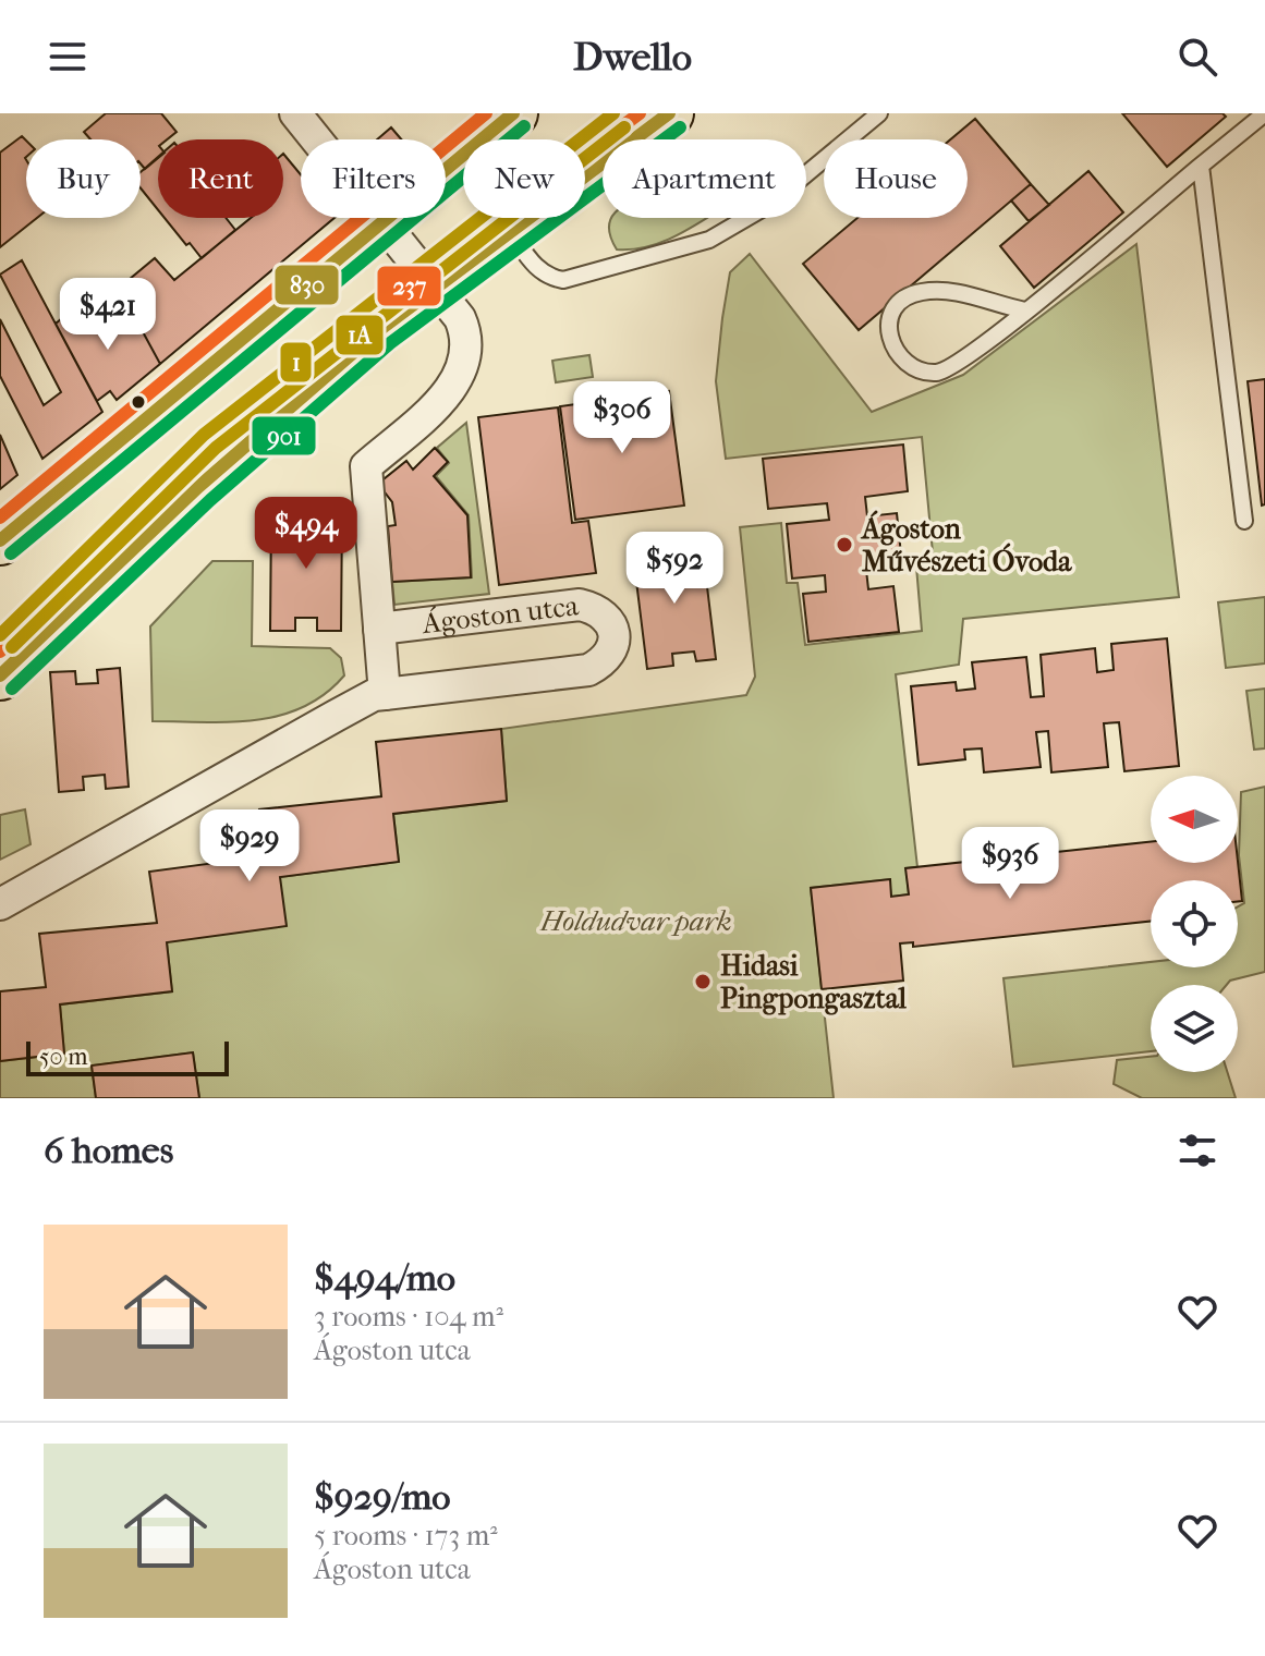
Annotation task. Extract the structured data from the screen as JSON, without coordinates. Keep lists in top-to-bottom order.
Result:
{
  "streets": {
    "street": ["Ágoston utca"]
  },
  "parks": ["Holdudvar park"],
  "places": ["Ágoston Művészeti Óvoda", "Hidasi Pingpongasztal"],
  "lines": [
    "transit line 1",
    "transit line 830",
    "transit line 237",
    "transit line 901",
    "transit line 1A"
  ],
  "scale_bar": "50 m",
  "north": "left",
  "page": {
    "header": "Dwello",
    "chip": [
      "Buy",
      "Rent",
      "Filters",
      "New",
      "Apartment",
      "House"
    ],
    "price": [
      "$421",
      "$306",
      "$494",
      "$592",
      "$929",
      "$936"
    ],
    "scale": "50 m",
    "heading": "6 homes",
    "list": [
      {
        "name": "$494/mo",
        "note": "3 rooms · 104 m² · Ágoston utca"
      },
      {
        "name": "$929/mo",
        "note": "5 rooms · 173 m² · Ágoston utca"
      }
    ]
  }
}
